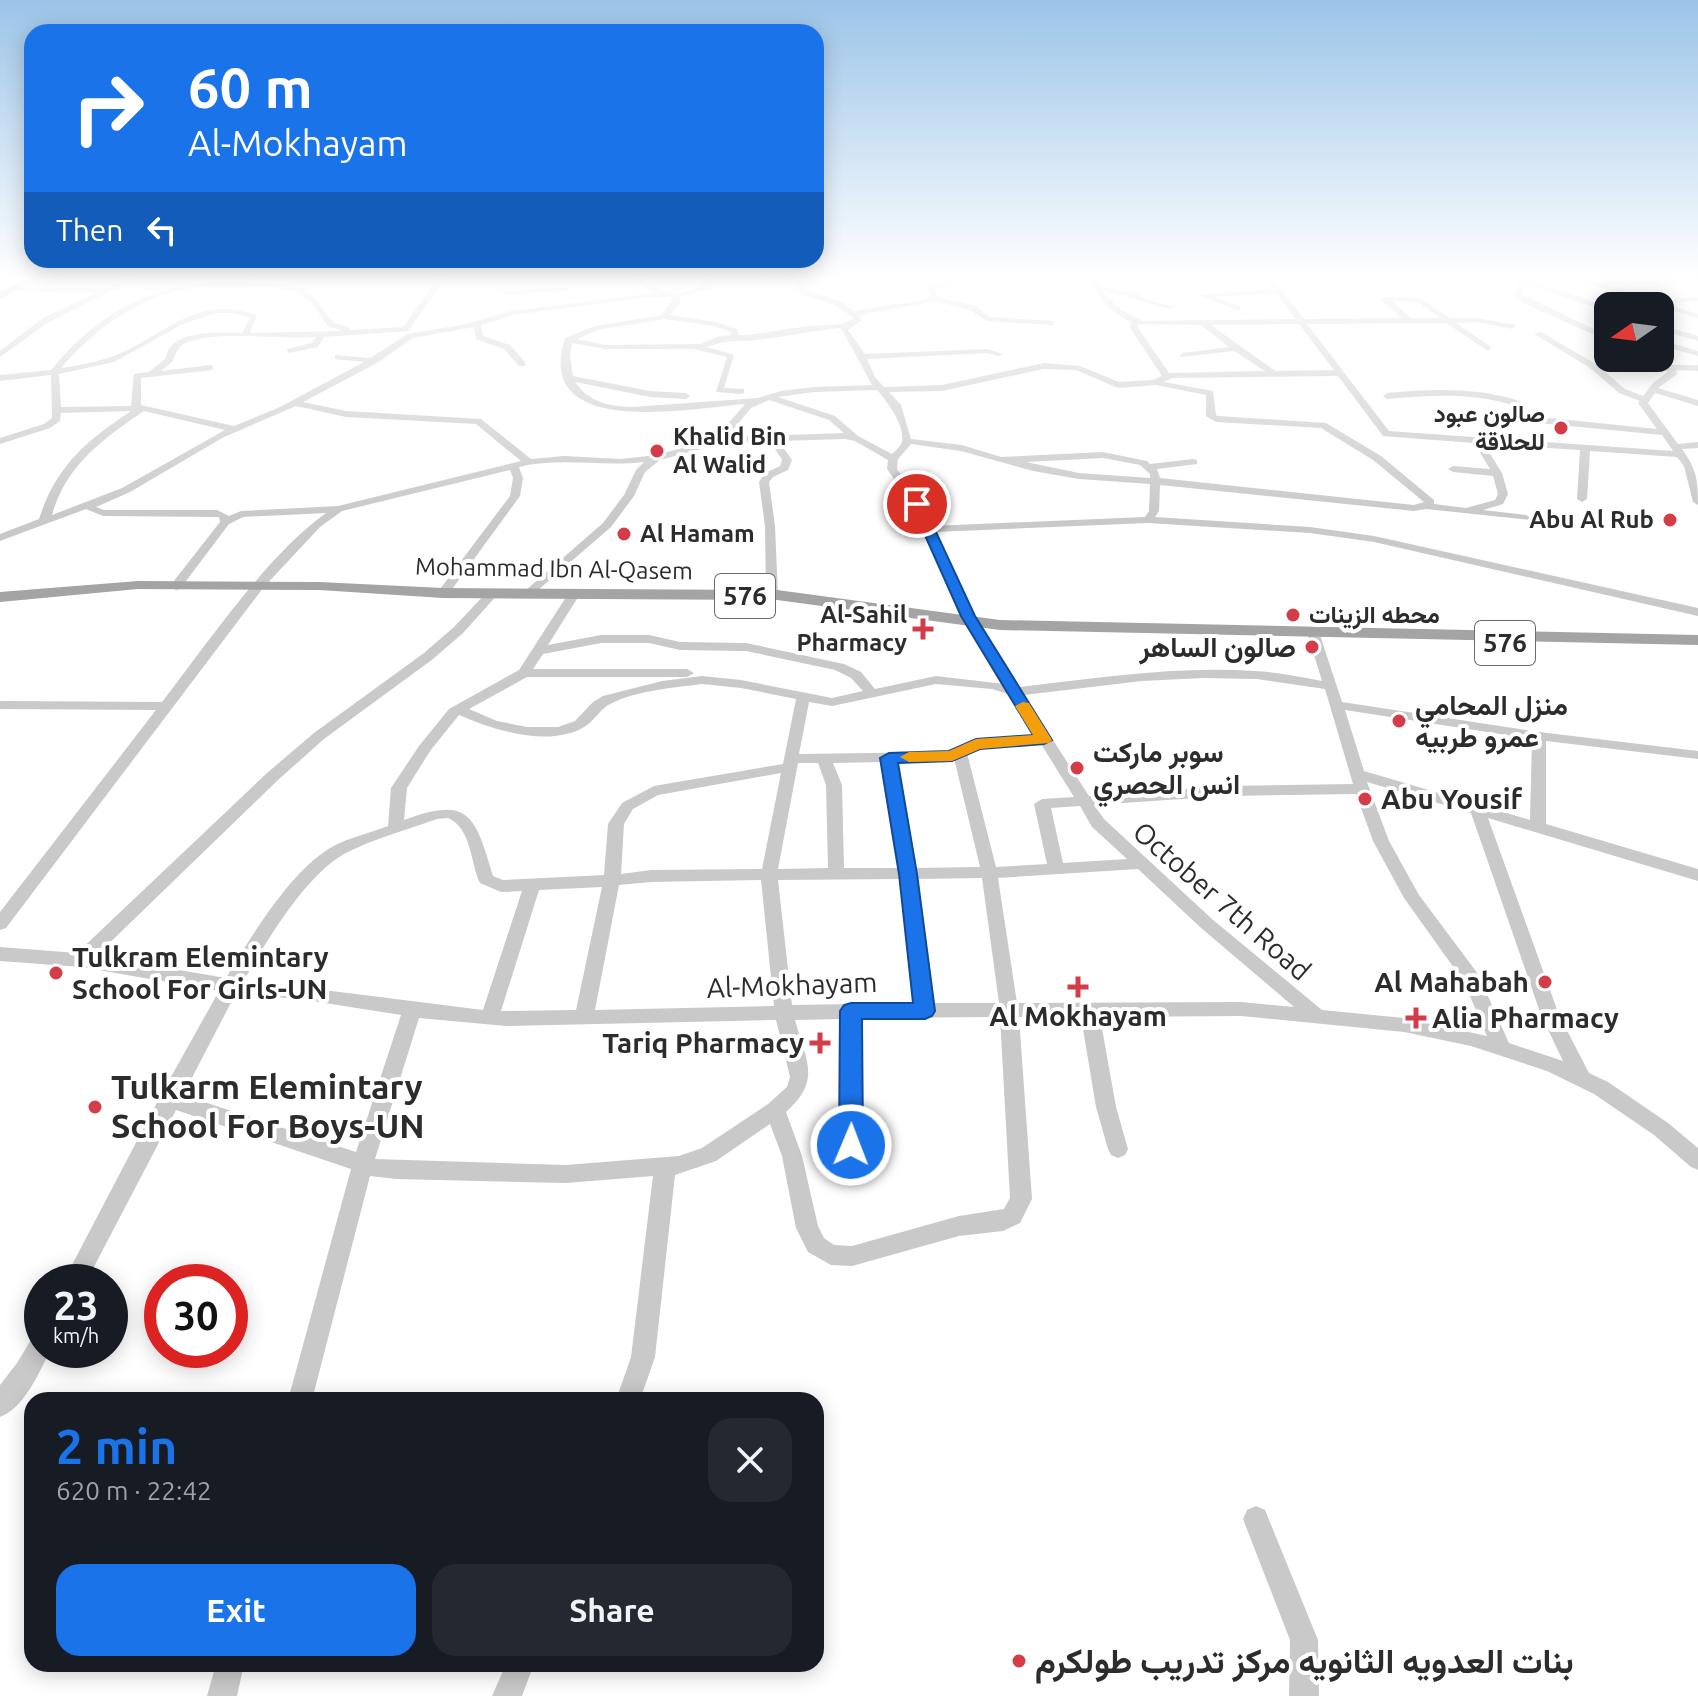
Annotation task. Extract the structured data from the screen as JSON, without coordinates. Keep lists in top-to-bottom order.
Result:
{
  "streets": {
    "main road": ["Mohammad Ibn Al-Qasem", "576"],
    "street": ["October 7th Road", "Al-Mokhayam"]
  },
  "crossings": [
    ["Mohammad Ibn Al-Qasem", "October 7th Road"],
    ["October 7th Road", "Al-Mokhayam"]
  ],
  "places": {
    "other": [
      "صالون عبود للحلاقة",
      "Khalid Bin Al Walid",
      "Abu Al Rub",
      "Al Hamam",
      "محطه الزينات",
      "صالون الساهر",
      "منزل المحامي عمرو طربيه",
      "سوبر ماركت انس الحصري",
      "Abu Yousif",
      "Tulkram Elemintary School For Girls-UN",
      "Al Mahabah",
      "Tulkarm Elemintary School For Boys-UN",
      "بنات العدويه الثانويه مركز تدريب طولكرم"
    ],
    "health": [
      "Al-Sahil Pharmacy",
      "Al Mokhayam",
      "Alia Pharmacy",
      "Tariq Pharmacy"
    ]
  },
  "north": "left",
  "page": {
    "turn": ["60 m", "Al-Mokhayam"],
    "then": "Then",
    "speed": "23 km/h",
    "limit": "30",
    "heading": ["2 min", "620 m · 22:42"],
    "buttons": ["Exit", "Share"]
  }
}
